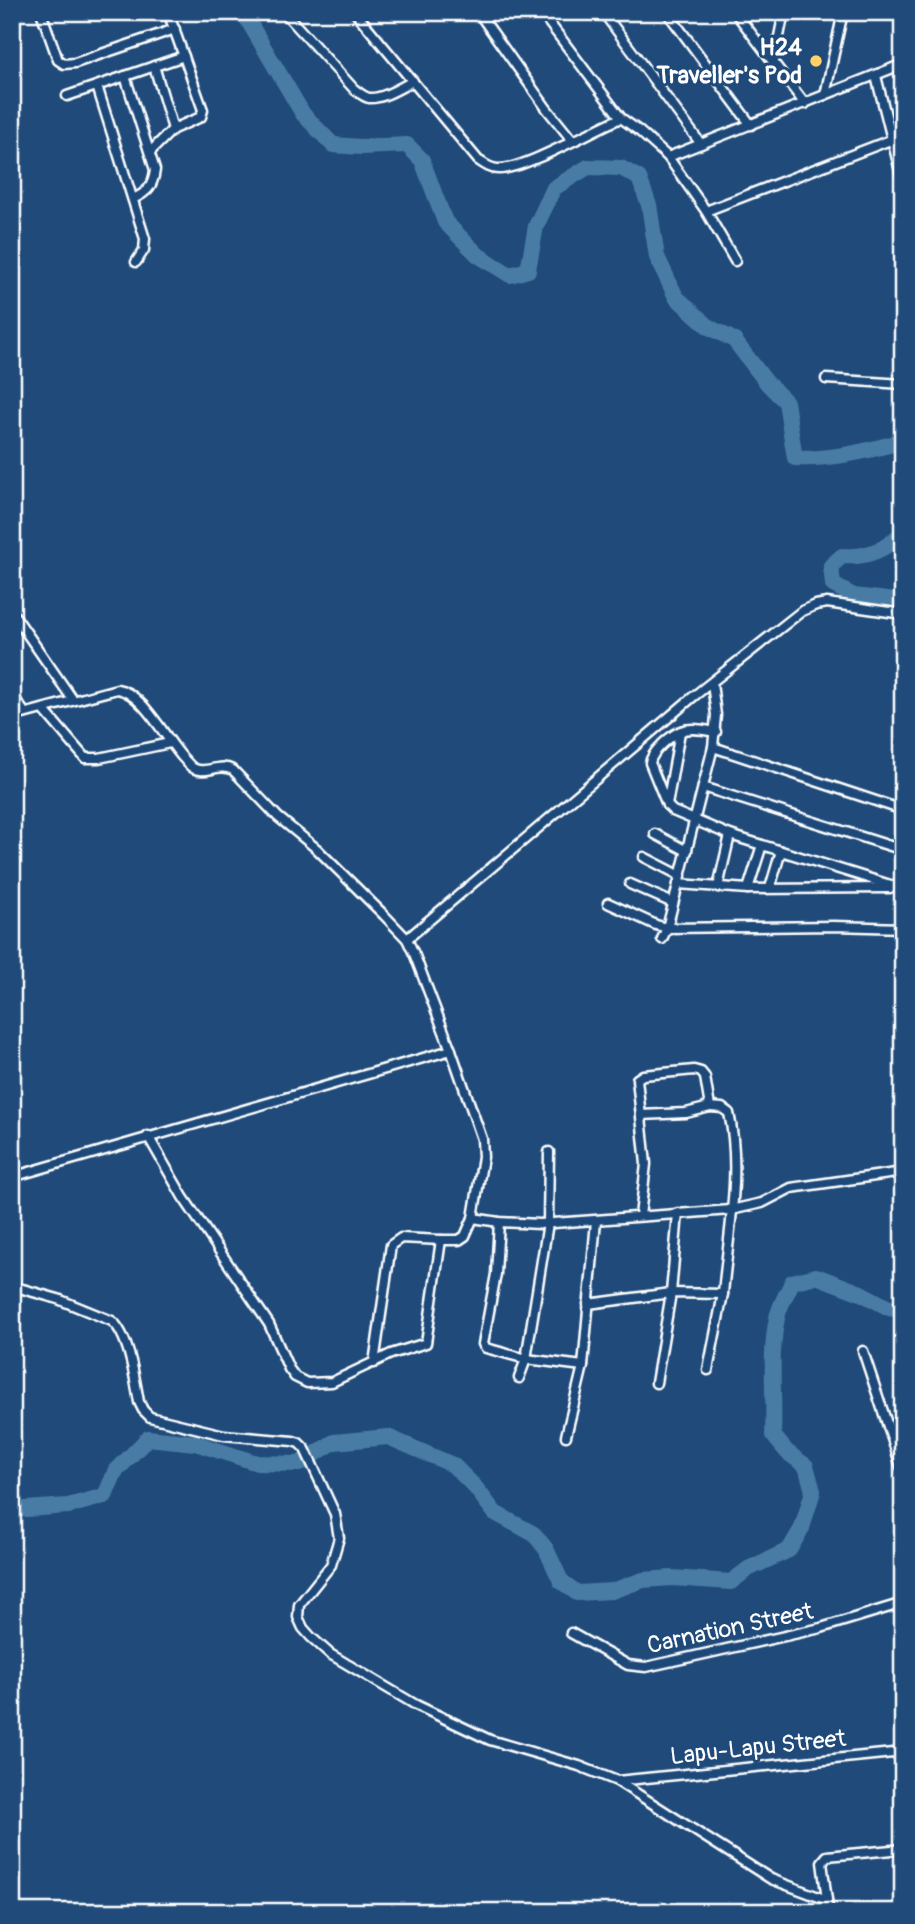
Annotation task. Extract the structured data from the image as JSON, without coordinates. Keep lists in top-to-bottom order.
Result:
{
  "streets": {
    "street": ["Carnation Street", "Lapu-Lapu Street"]
  },
  "places": ["H24 Traveller's Pod"]
}
